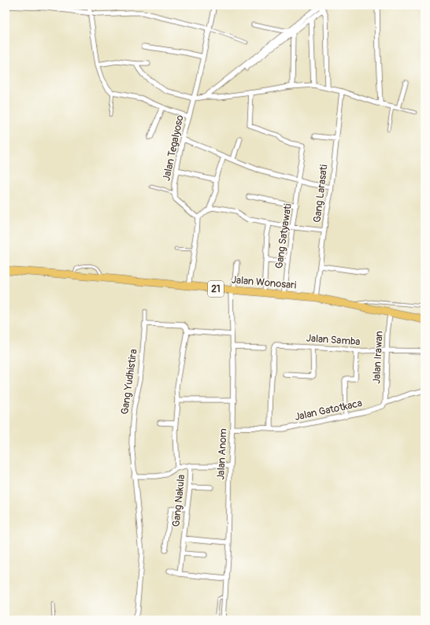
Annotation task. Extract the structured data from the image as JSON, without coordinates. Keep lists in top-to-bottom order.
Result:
{
  "streets": {
    "highway": ["Jalan Wonosari", "21"],
    "street": [
      "Jalan Tegalyoso",
      "Gang Larasati",
      "Gang Satyawati",
      "Jalan Samba",
      "Jalan Irawan",
      "Gang Yudhistira",
      "Jalan Gatotkaca",
      "Jalan Anom",
      "Gang Nakula"
    ]
  },
  "crossings": [
    ["Gang Larasati", "Jalan Wonosari"],
    ["Gang Satyawati", "Jalan Wonosari"],
    ["Jalan Wonosari", "Jalan Irawan"],
    ["Jalan Wonosari", "Jalan Anom"],
    ["Jalan Samba", "Jalan Irawan"],
    ["Jalan Samba", "Jalan Gatotkaca"],
    ["Jalan Irawan", "Jalan Gatotkaca"],
    ["Jalan Gatotkaca", "Jalan Anom"],
    ["Jalan Anom", "Gang Nakula"]
  ]
}
